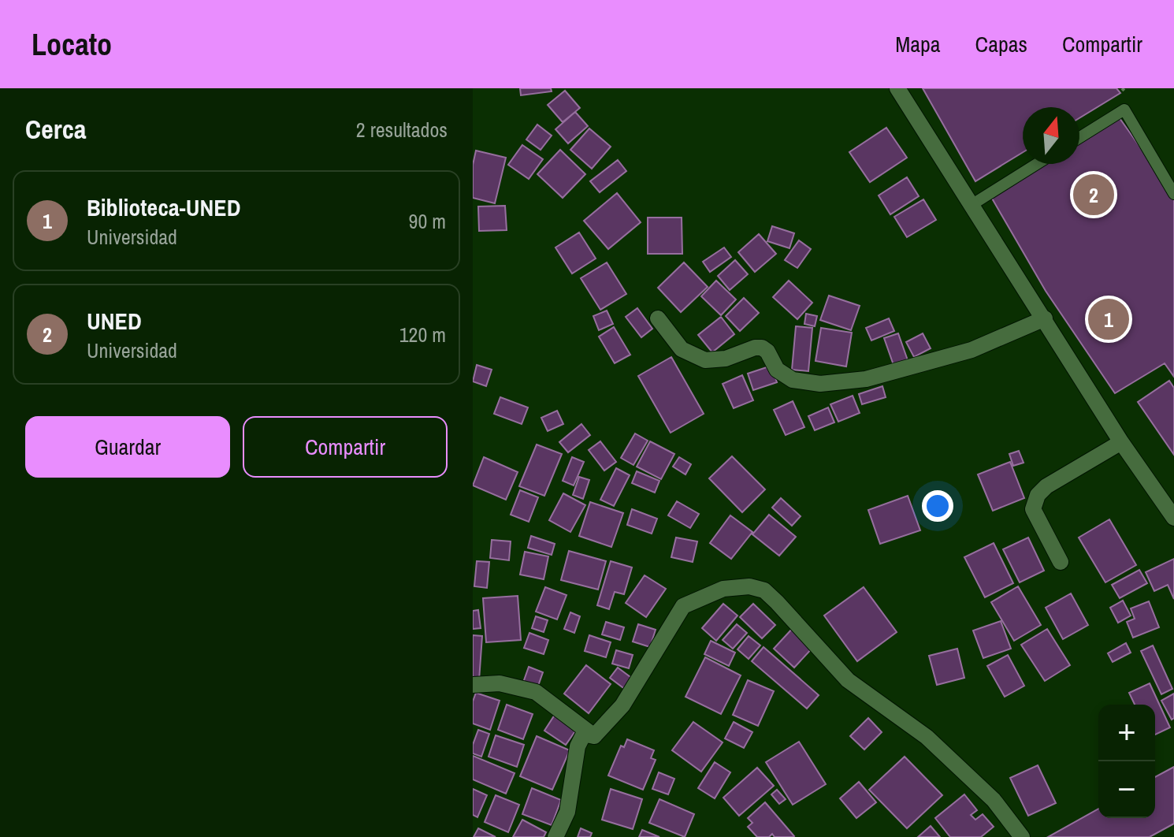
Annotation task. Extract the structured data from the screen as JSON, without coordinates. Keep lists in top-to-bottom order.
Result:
{
  "north": "top",
  "page": {
    "header": "Locato",
    "nav": ["Mapa", "Capas", "Compartir"],
    "heading": ["Cerca", "2 resultados"],
    "list": [
      {
        "mark": "1",
        "name": "Biblioteca-UNED",
        "note": "Universidad",
        "value": "90 m"
      },
      {
        "mark": "2",
        "name": "UNED",
        "note": "Universidad",
        "value": "120 m"
      }
    ],
    "pins": ["2", "1"],
    "buttons": ["Guardar", "Compartir"],
    "map_buttons": ["+", "−"]
  }
}
